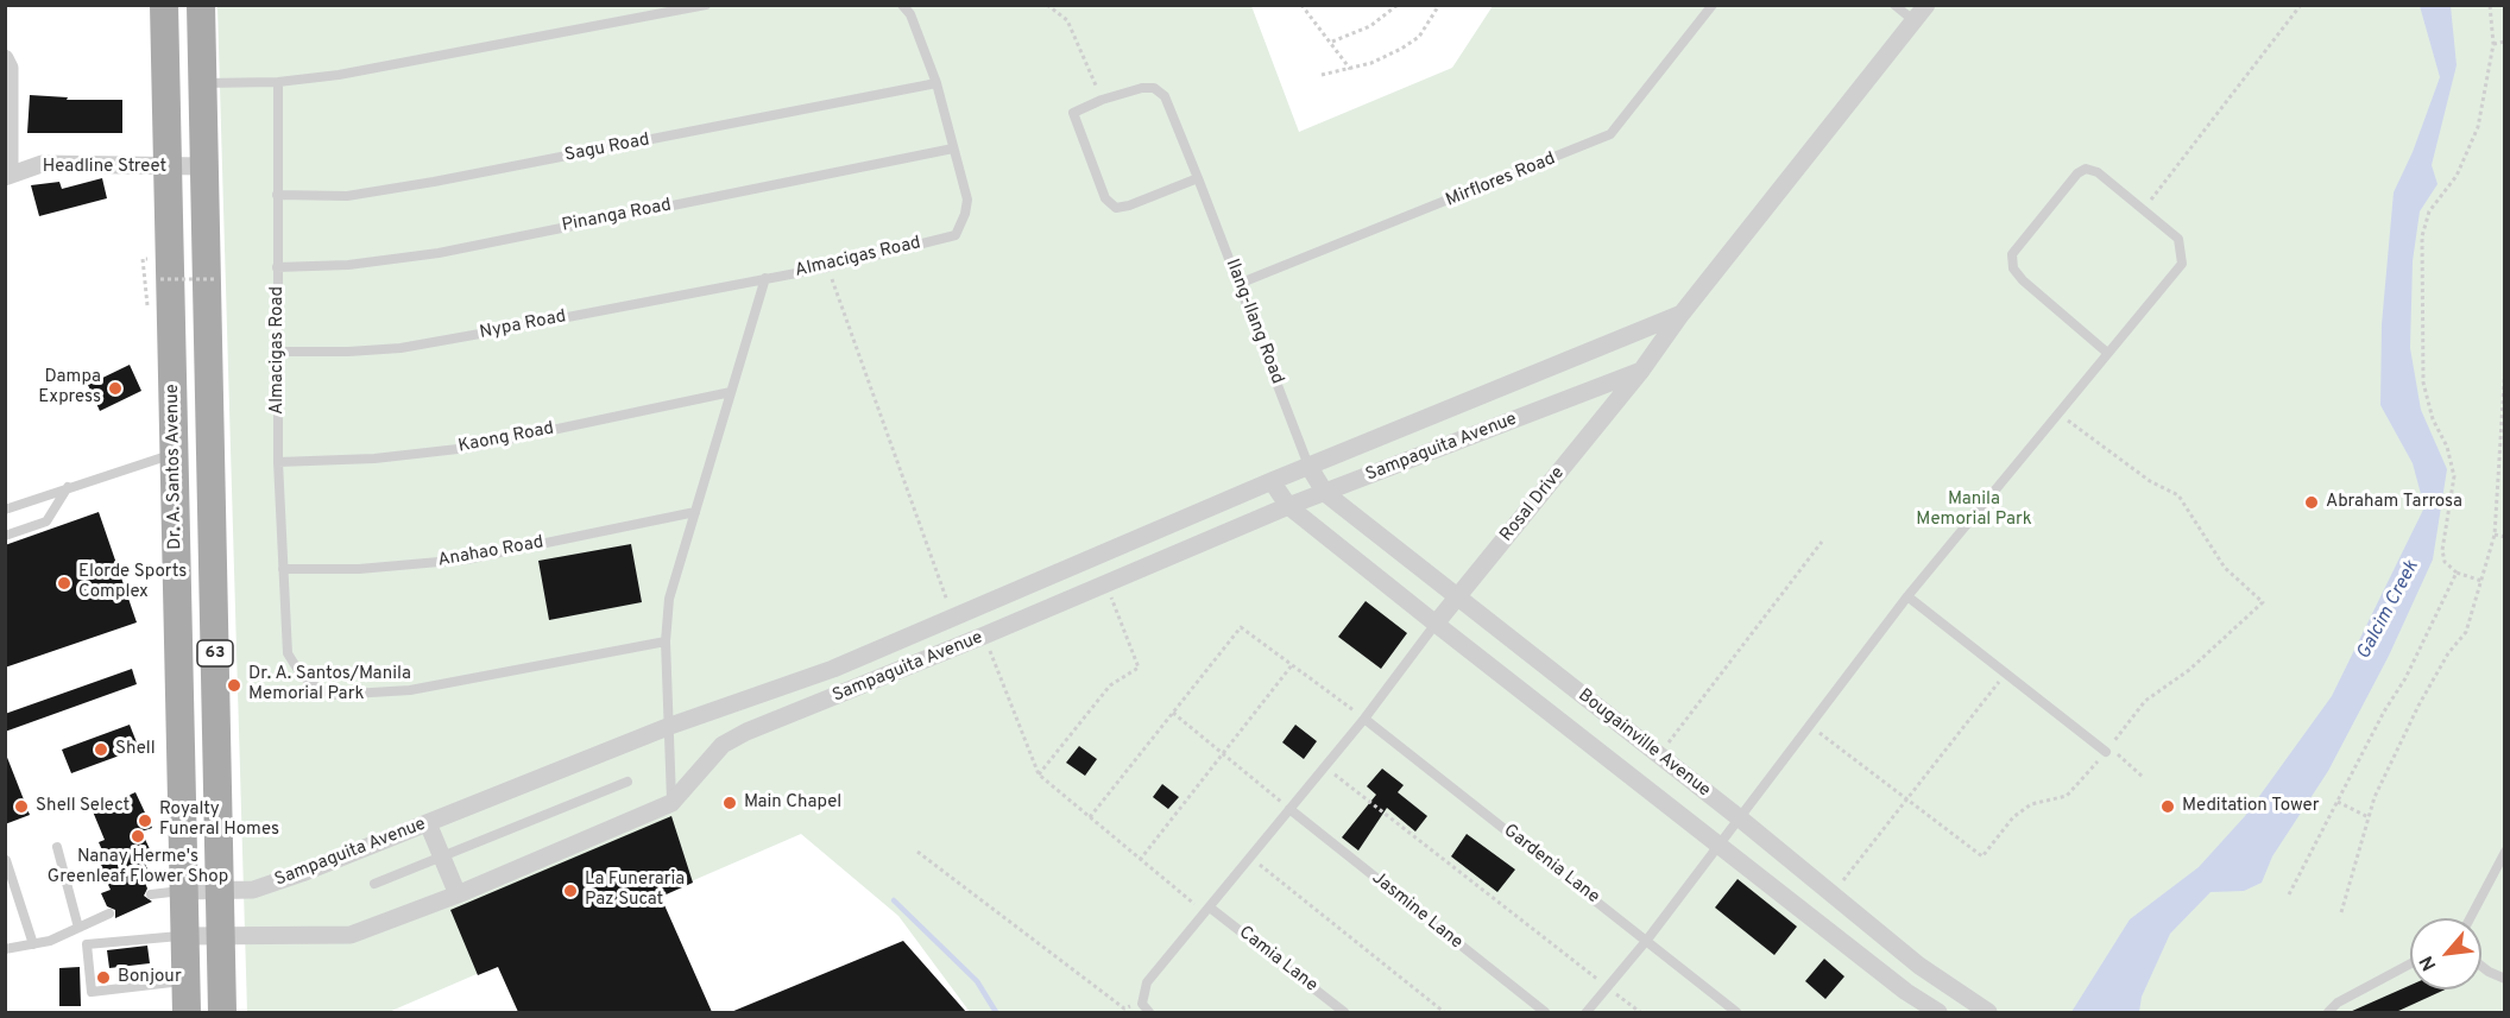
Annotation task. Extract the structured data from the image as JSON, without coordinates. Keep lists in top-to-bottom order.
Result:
{
  "streets": {
    "main road": ["Dr. A. Santos Avenue", "63"],
    "street": [
      "Headline Street",
      "Sampaguita Avenue",
      "Rosal Drive",
      "Bougainville Avenue"
    ],
    "lane": [
      "Sagu Road",
      "Mirflores Road",
      "Pinanga Road",
      "Almacigas Road",
      "Ilang-Ilang Road",
      "Nypa Road",
      "Kaong Road",
      "Anahao Road",
      "Gardenia Lane",
      "Jasmine Lane",
      "Camia Lane"
    ]
  },
  "crossings": [
    ["Sagu Road", "Almacigas Road"],
    ["Headline Street", "Dr. A. Santos Avenue"],
    ["Mirflores Road", "Ilang-Ilang Road"],
    ["Pinanga Road", "Almacigas Road"],
    ["Almacigas Road", "Nypa Road"],
    ["Almacigas Road", "Kaong Road"],
    ["Almacigas Road", "Anahao Road"],
    ["Ilang-Ilang Road", "Sampaguita Avenue"],
    ["Ilang-Ilang Road", "Bougainville Avenue"],
    ["Sampaguita Avenue", "Dr. A. Santos Avenue"],
    ["Sampaguita Avenue", "Rosal Drive"],
    ["Sampaguita Avenue", "Bougainville Avenue"],
    ["Rosal Drive", "Bougainville Avenue"],
    ["Rosal Drive", "Gardenia Lane"],
    ["Rosal Drive", "Jasmine Lane"],
    ["Rosal Drive", "Camia Lane"]
  ],
  "water": ["Galcim Creek"],
  "parks": ["Manila Memorial Park"],
  "places": [
    "Dampa Express",
    "Abraham Tarrosa",
    "Elorde Sports Complex",
    "Dr. A. Santos/Manila Memorial Park",
    "Shell",
    "Main Chapel",
    "Shell Select",
    "Meditation Tower",
    "Royalty Funeral Homes",
    "Nanay Herme's Greenleaf Flower Shop",
    "La Funeraria Paz Sucat",
    "Bonjour"
  ],
  "north": "bottom left"
}
